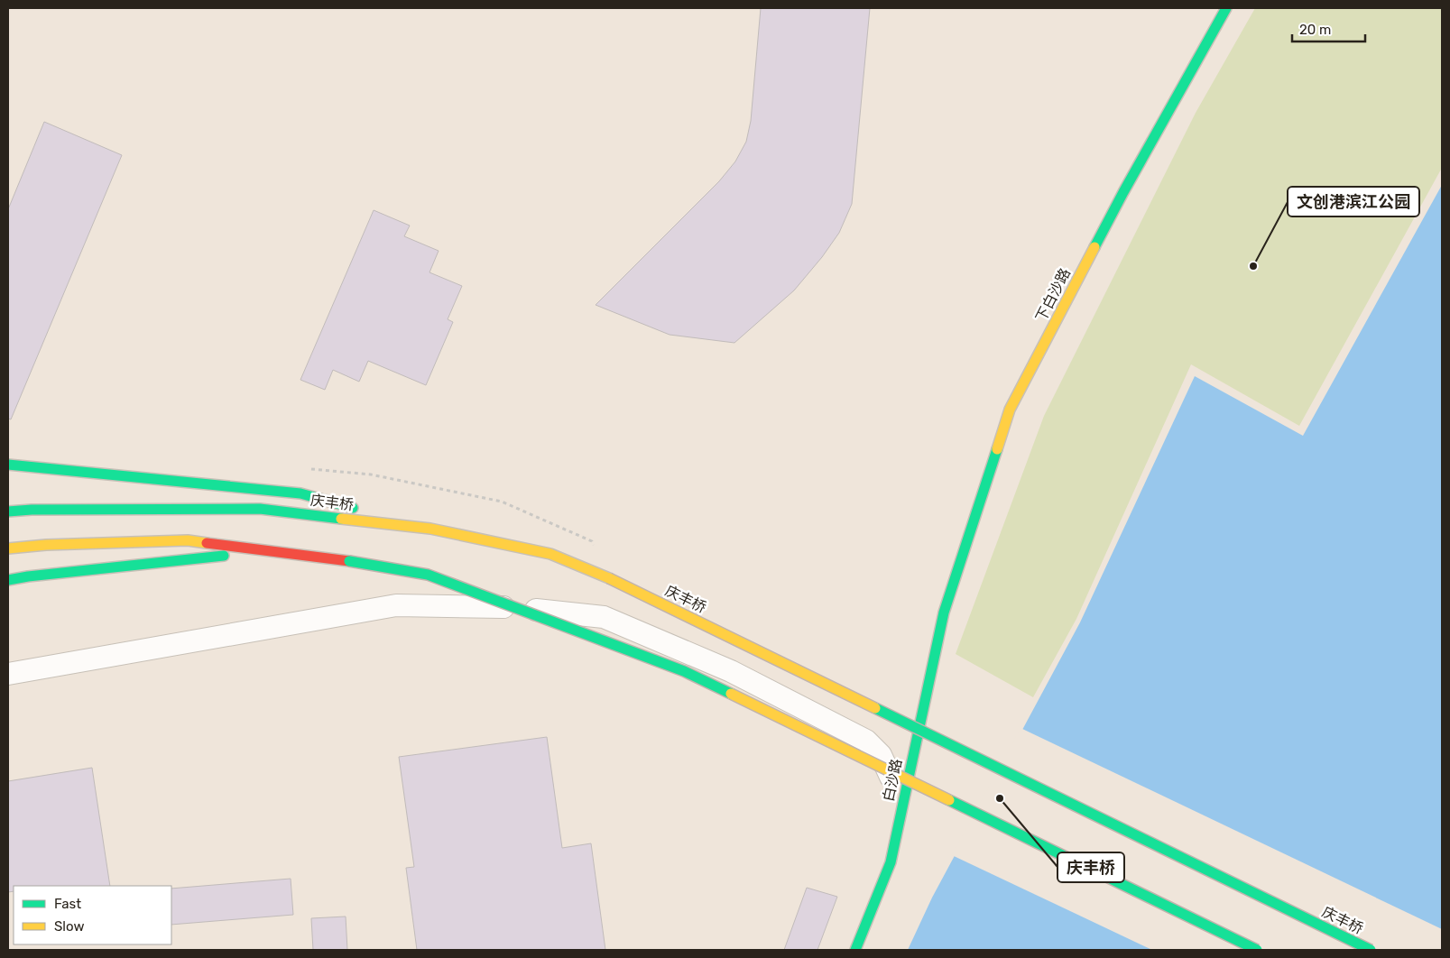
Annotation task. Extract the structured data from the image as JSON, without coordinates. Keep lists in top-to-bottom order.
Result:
{
  "streets": {
    "main road": ["下白沙路", "庆丰桥", "白沙路"]
  },
  "crossings": [
    ["下白沙路", "白沙路"]
  ],
  "places": ["文创港滨江公园", "庆丰桥"],
  "legend": ["Fast", "Slow"],
  "scale_bar": "20 m"
}
